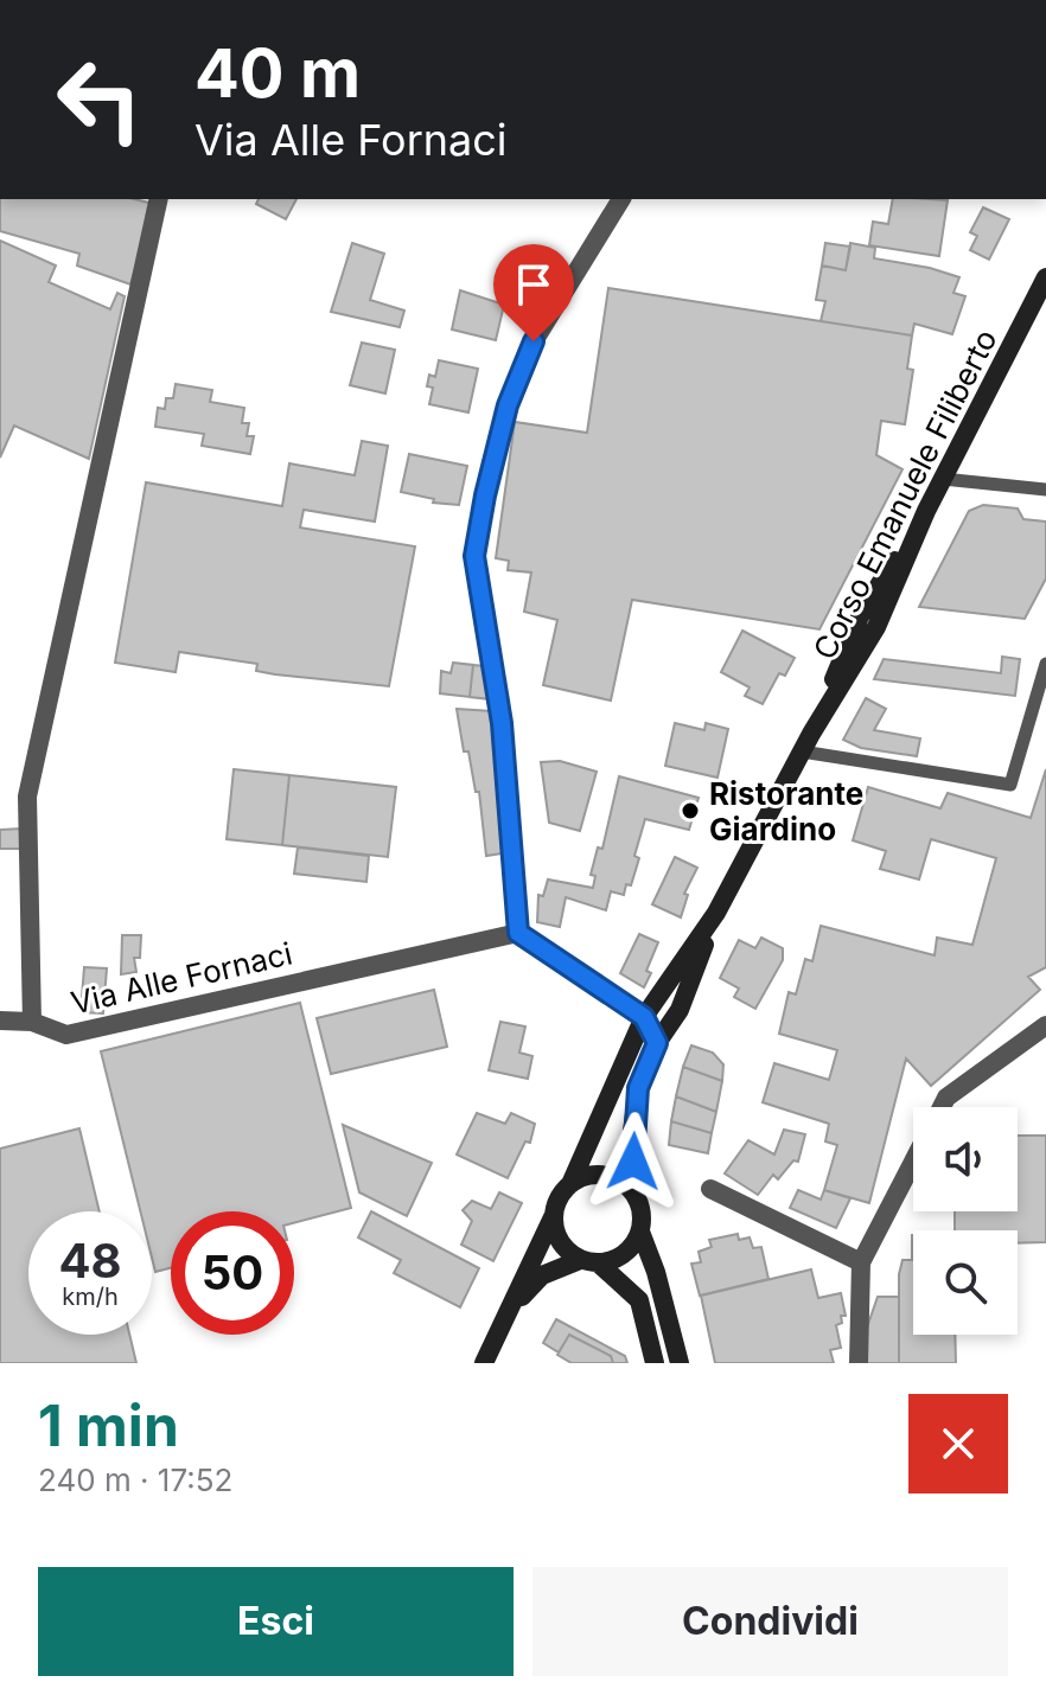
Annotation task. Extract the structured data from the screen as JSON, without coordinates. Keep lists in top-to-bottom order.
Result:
{
  "streets": {
    "main road": ["Corso Emanuele Filiberto"],
    "street": ["Via Alle Fornaci"]
  },
  "places": ["Ristorante Giardino"],
  "page": {
    "turn": ["40 m", "Via Alle Fornaci"],
    "speed": "48 km/h",
    "limit": "50",
    "heading": ["1 min", "240 m · 17:52"],
    "buttons": ["Esci", "Condividi"]
  }
}
